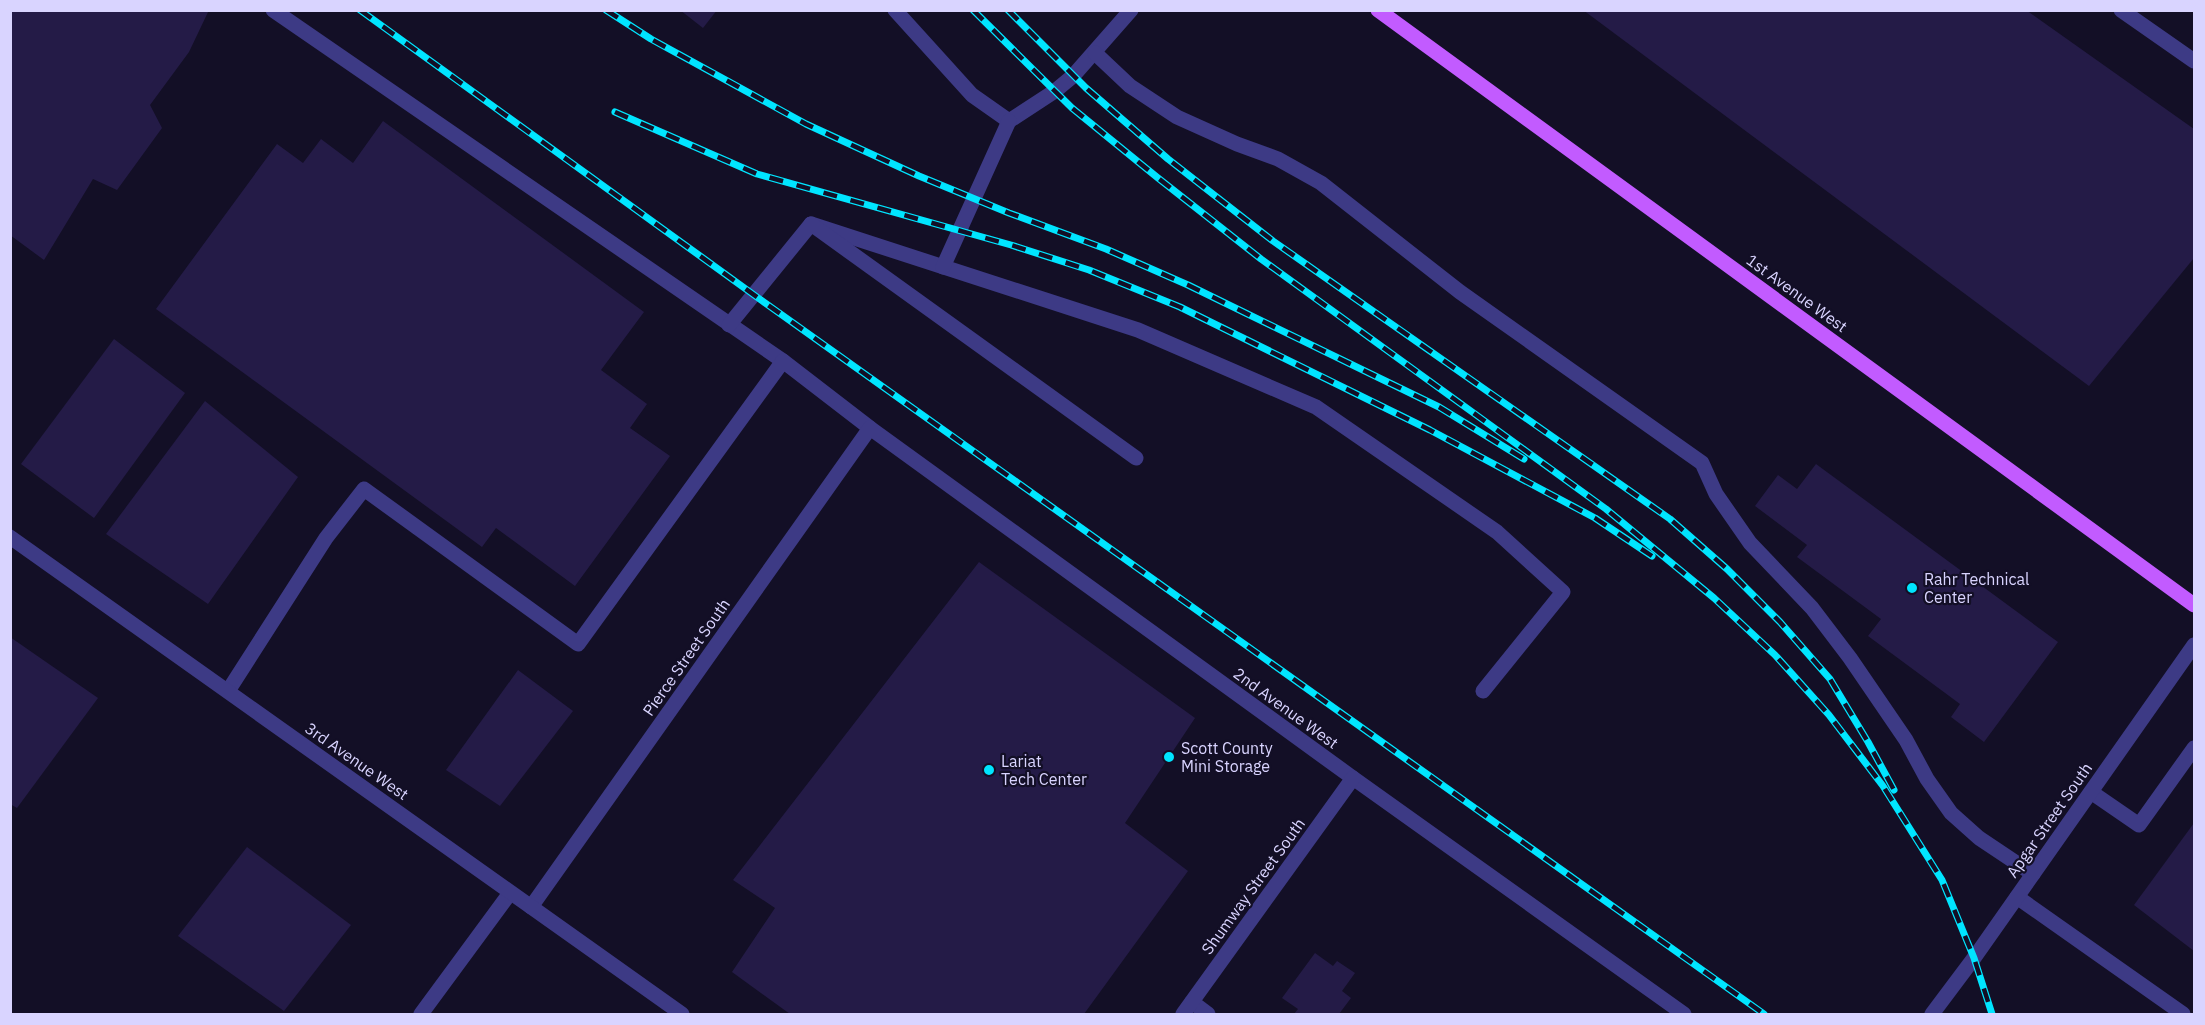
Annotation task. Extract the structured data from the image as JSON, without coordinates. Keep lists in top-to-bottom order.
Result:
{
  "streets": {
    "main road": ["1st Avenue West"],
    "street": [
      "Pierce Street South",
      "2nd Avenue West",
      "3rd Avenue West",
      "Apgar Street South",
      "Shumway Street South"
    ]
  },
  "crossings": [
    ["Pierce Street South", "2nd Avenue West"],
    ["Pierce Street South", "3rd Avenue West"],
    ["2nd Avenue West", "Shumway Street South"]
  ],
  "places": ["Rahr Technical Center", "Scott County Mini Storage", "Lariat Tech Center"]
}
